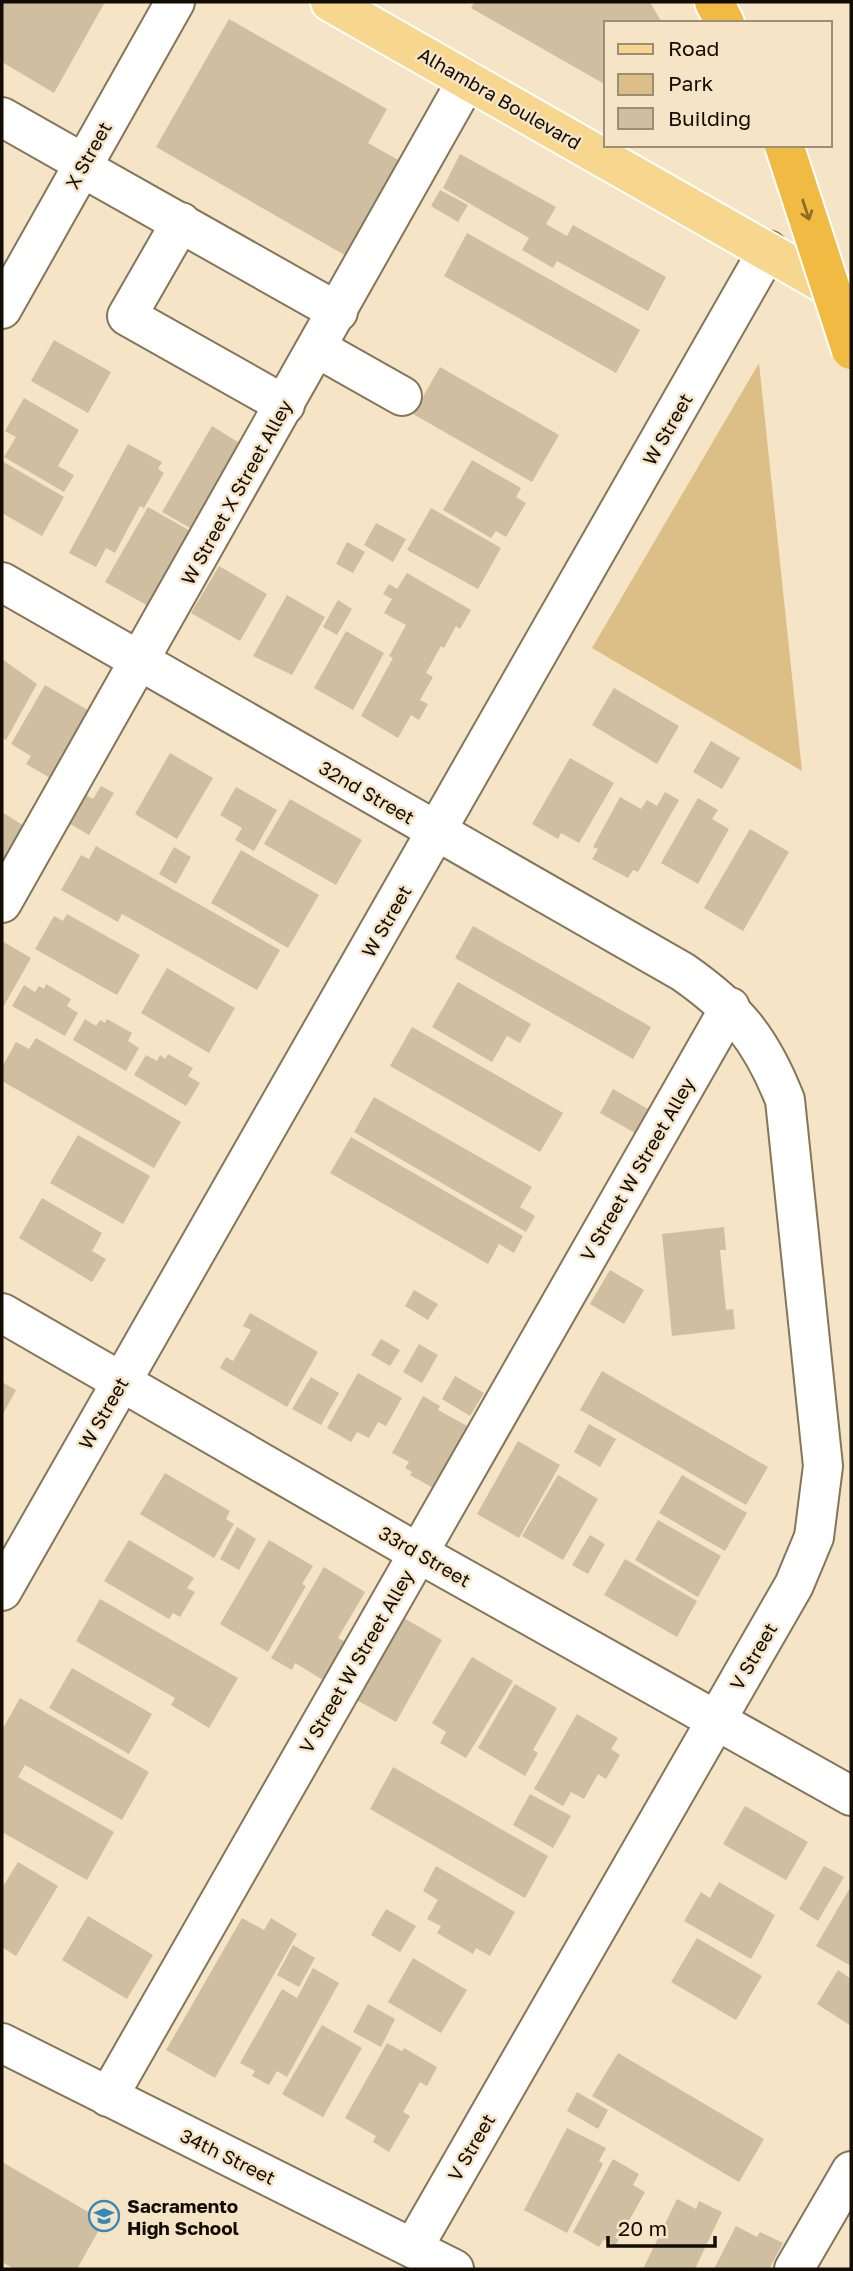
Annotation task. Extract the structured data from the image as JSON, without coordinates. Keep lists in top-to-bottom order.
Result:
{
  "streets": {
    "main road": ["Alhambra Boulevard"],
    "street": [
      "X Street",
      "W Street",
      "W Street X Street Alley",
      "32nd Street",
      "V Street W Street Alley",
      "33rd Street",
      "V Street",
      "34th Street"
    ]
  },
  "crossings": [
    ["Alhambra Boulevard", "W Street"],
    ["Alhambra Boulevard", "W Street X Street Alley"],
    ["W Street", "32nd Street"],
    ["W Street", "33rd Street"],
    ["W Street X Street Alley", "32nd Street"],
    ["32nd Street", "V Street W Street Alley"],
    ["32nd Street", "V Street"],
    ["V Street W Street Alley", "33rd Street"],
    ["V Street W Street Alley", "V Street"],
    ["V Street W Street Alley", "34th Street"],
    ["33rd Street", "V Street"],
    ["V Street", "34th Street"]
  ],
  "places": {
    "school or university": ["Sacramento High School"]
  },
  "legend": ["Road", "Park", "Building"],
  "scale_bar": "20 m"
}
